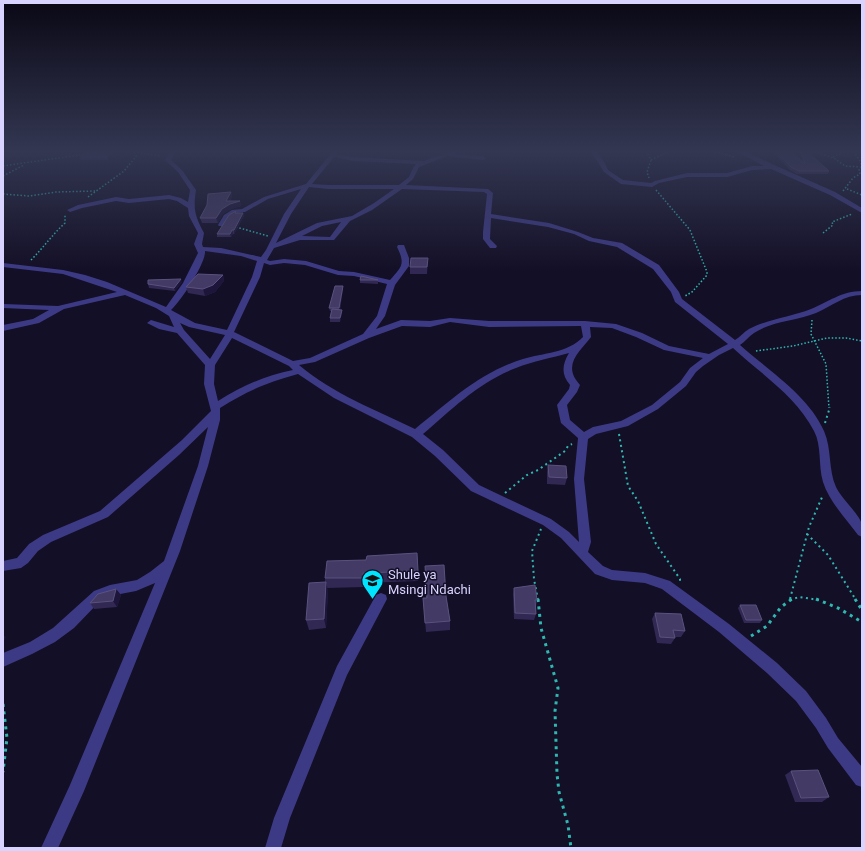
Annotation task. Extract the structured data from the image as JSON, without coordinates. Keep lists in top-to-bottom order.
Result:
{
  "places": {
    "school or university": ["Shule ya Msingi Ndachi"]
  }
}
